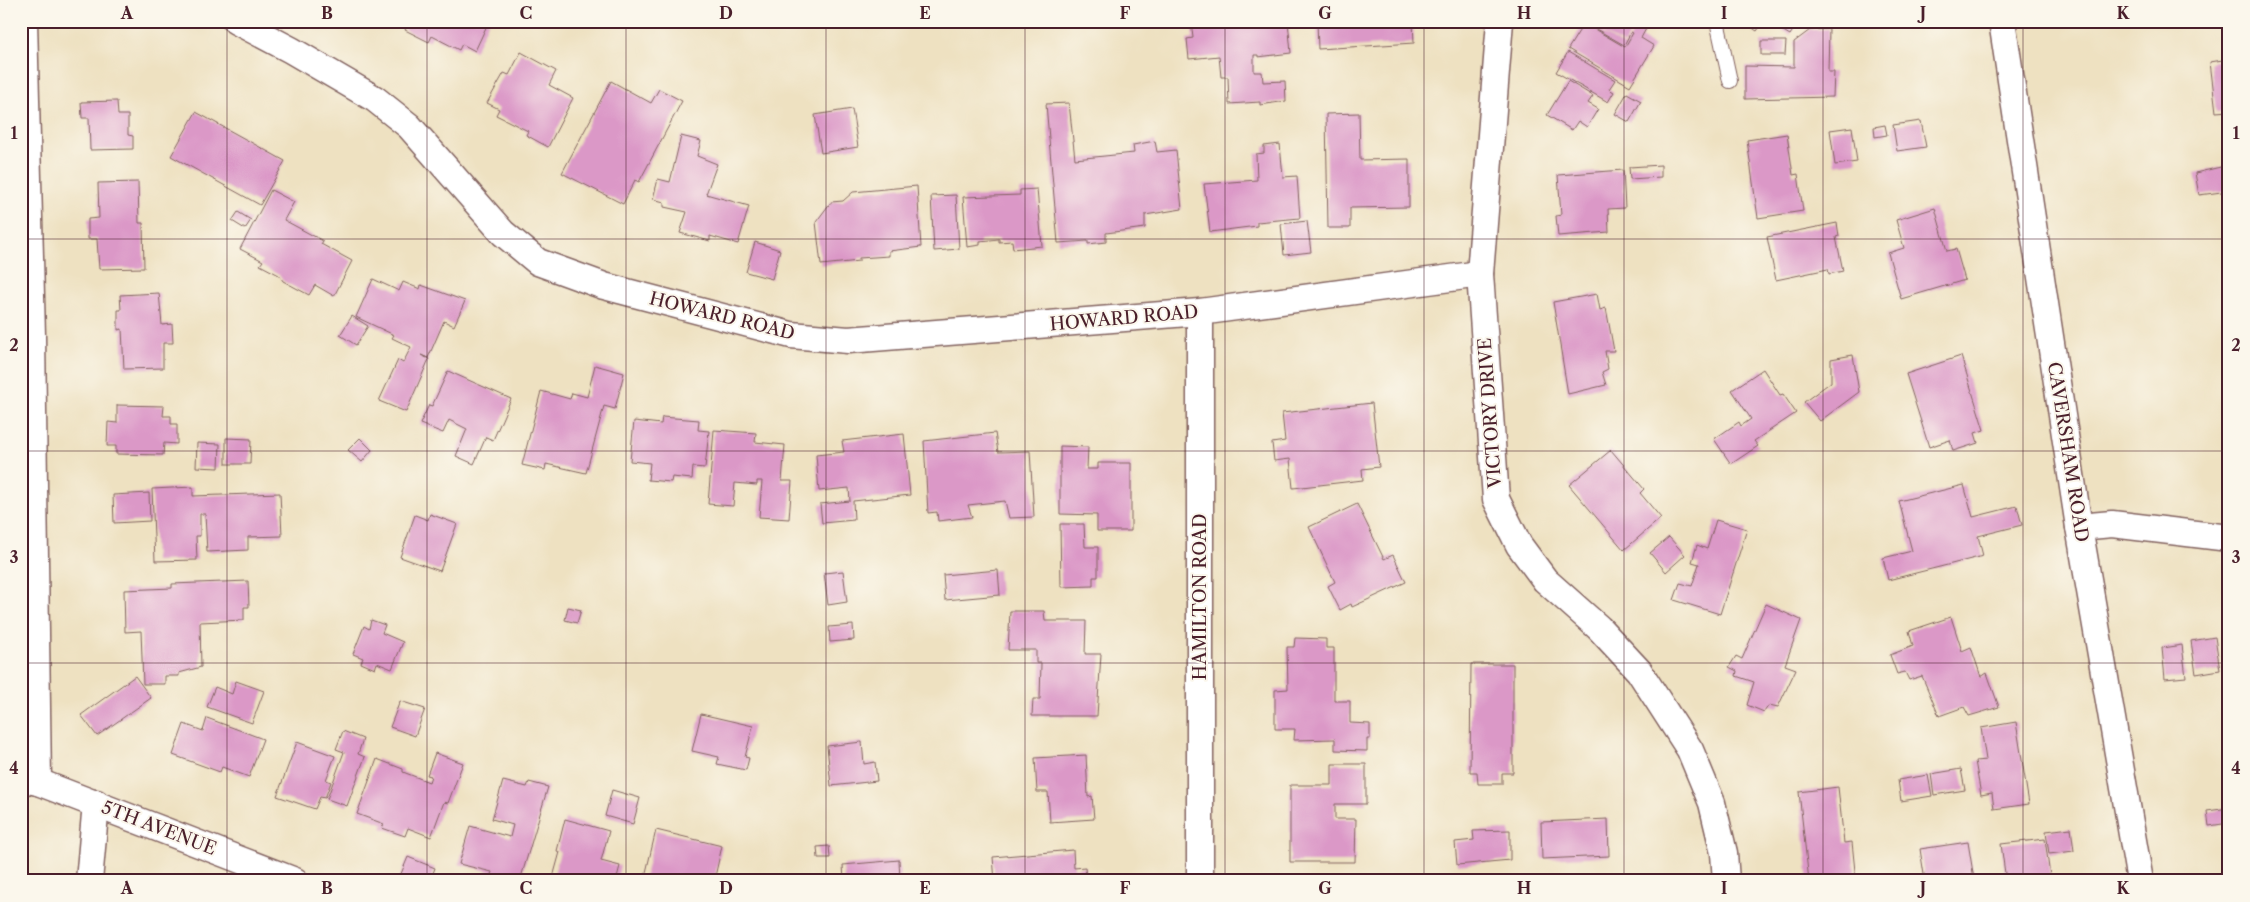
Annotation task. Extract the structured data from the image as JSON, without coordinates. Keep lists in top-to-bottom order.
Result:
{
  "streets": {
    "street": [
      "HOWARD ROAD",
      "VICTORY DRIVE",
      "CAVERSHAM ROAD",
      "HAMILTON ROAD",
      "5TH AVENUE"
    ]
  },
  "crossings": [
    ["HOWARD ROAD", "VICTORY DRIVE"],
    ["HOWARD ROAD", "HAMILTON ROAD"]
  ],
  "grid": {
    "columns": [
      "A",
      "B",
      "C",
      "D",
      "E",
      "F",
      "G",
      "H",
      "I",
      "J",
      "K"
    ],
    "rows": [
      "1",
      "2",
      "3",
      "4"
    ]
  }
}
